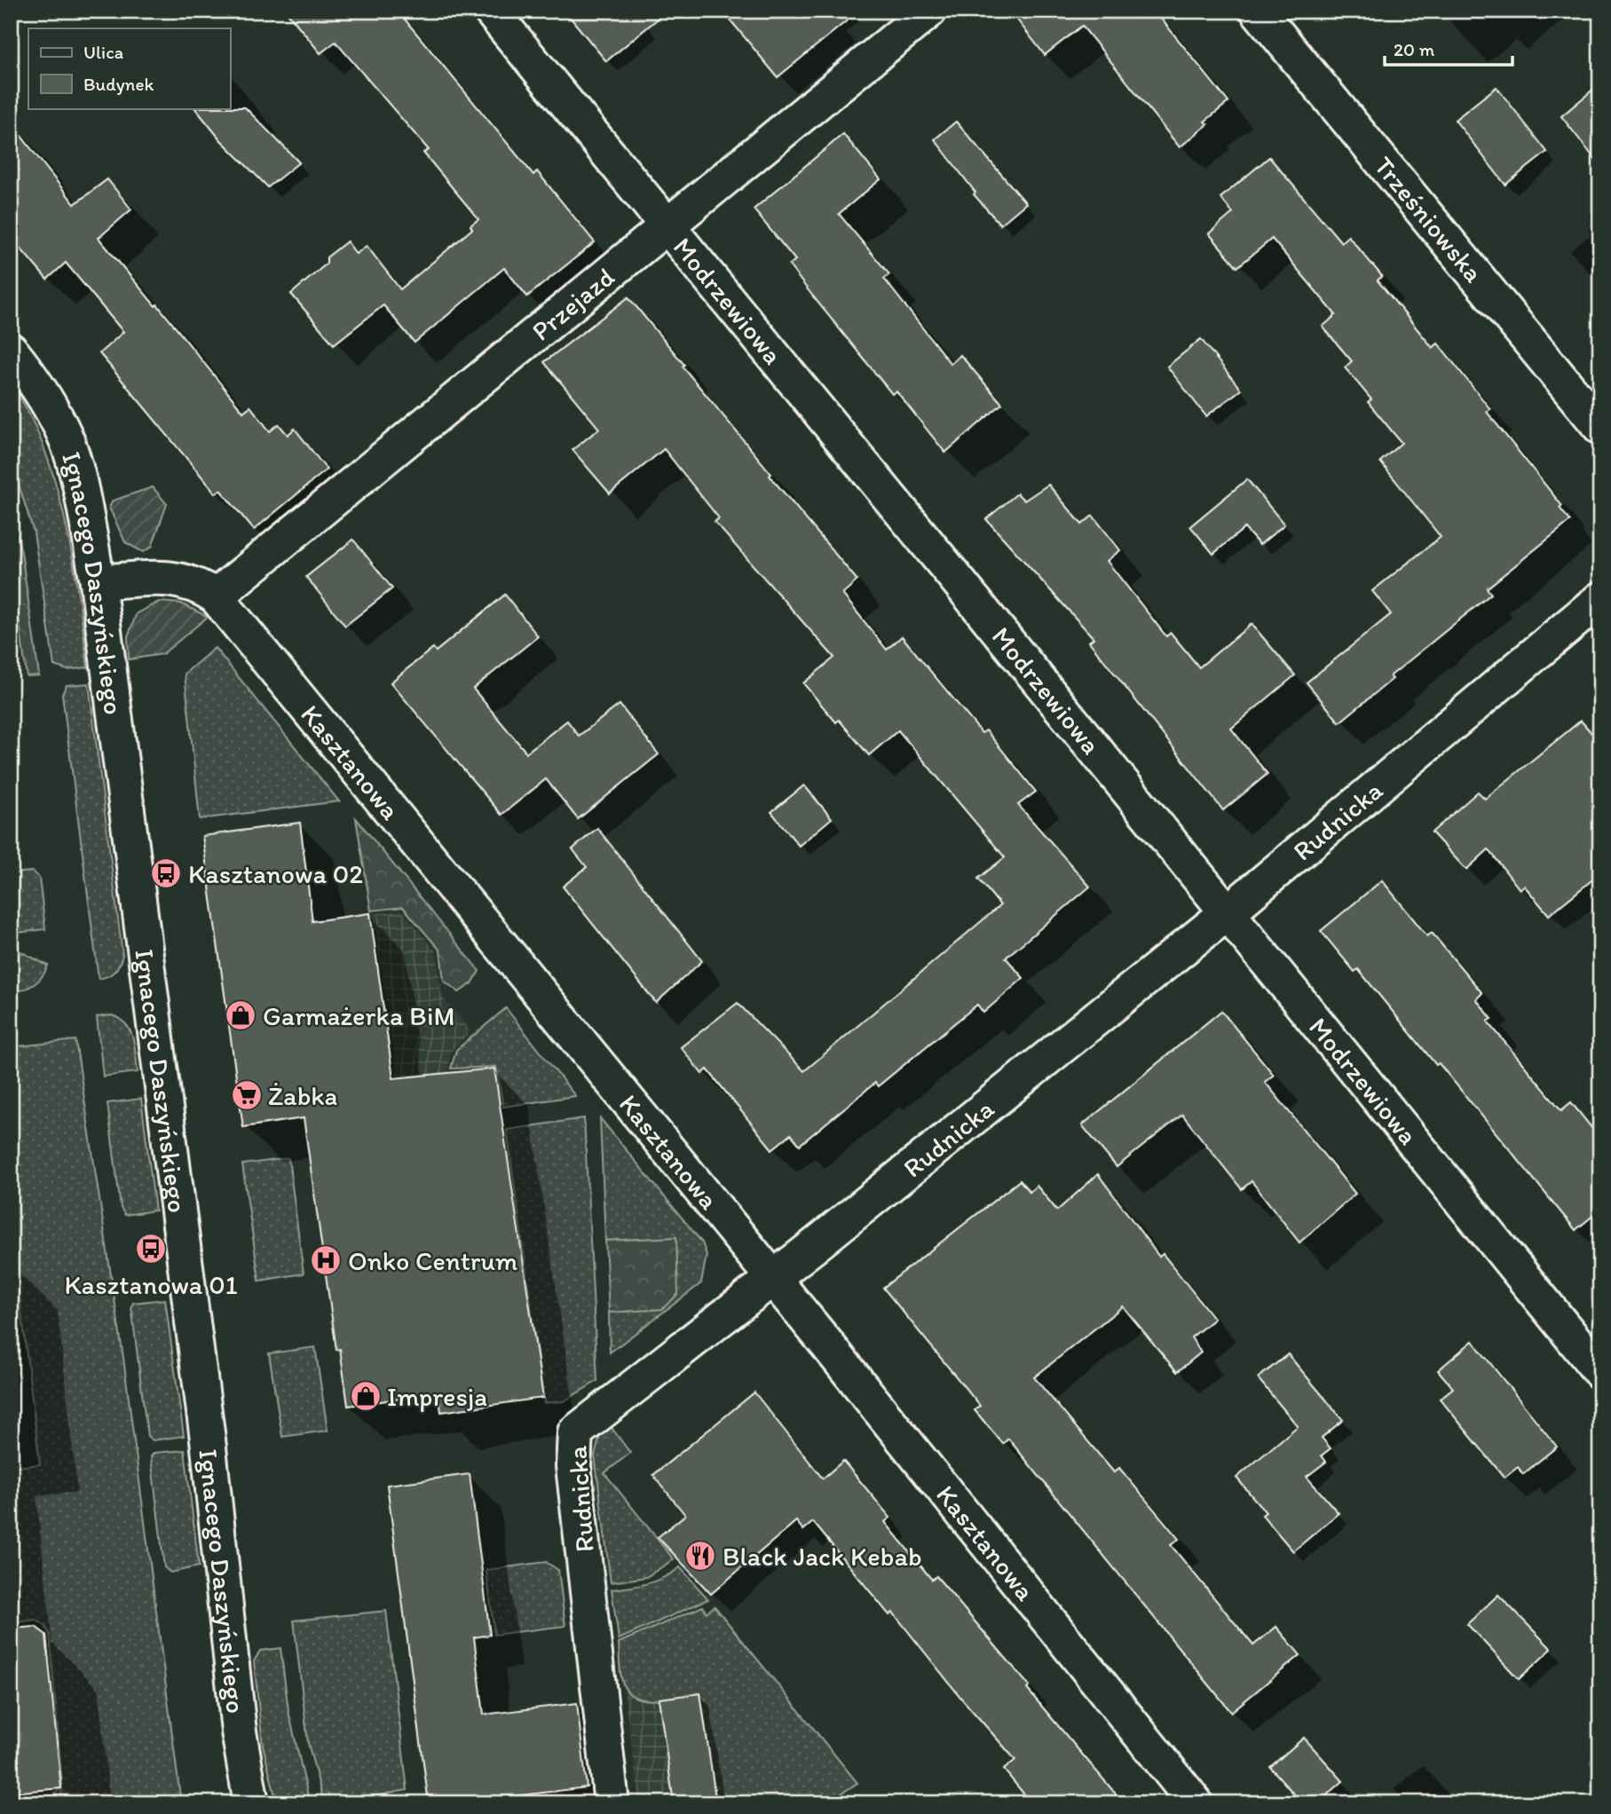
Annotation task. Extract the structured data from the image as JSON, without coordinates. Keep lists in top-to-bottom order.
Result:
{
  "streets": {
    "street": [
      "Trześniowska",
      "Modrzewiowa",
      "Przejazd",
      "Ignacego Daszyńskiego",
      "Kasztanowa",
      "Rudnicka"
    ]
  },
  "crossings": [
    ["Modrzewiowa", "Przejazd"],
    ["Modrzewiowa", "Rudnicka"],
    ["Przejazd", "Kasztanowa"],
    ["Ignacego Daszyńskiego", "Kasztanowa"],
    ["Kasztanowa", "Rudnicka"]
  ],
  "places": {
    "bus stop": ["Kasztanowa 02", "Kasztanowa 01"],
    "shop": ["Garmażerka BiM", "Impresja"],
    "supermarket": ["Żabka"],
    "hospital": ["Onko Centrum"],
    "restaurant": ["Black Jack Kebab"]
  },
  "legend": ["Ulica", "Budynek"],
  "scale_bar": "20 m"
}
